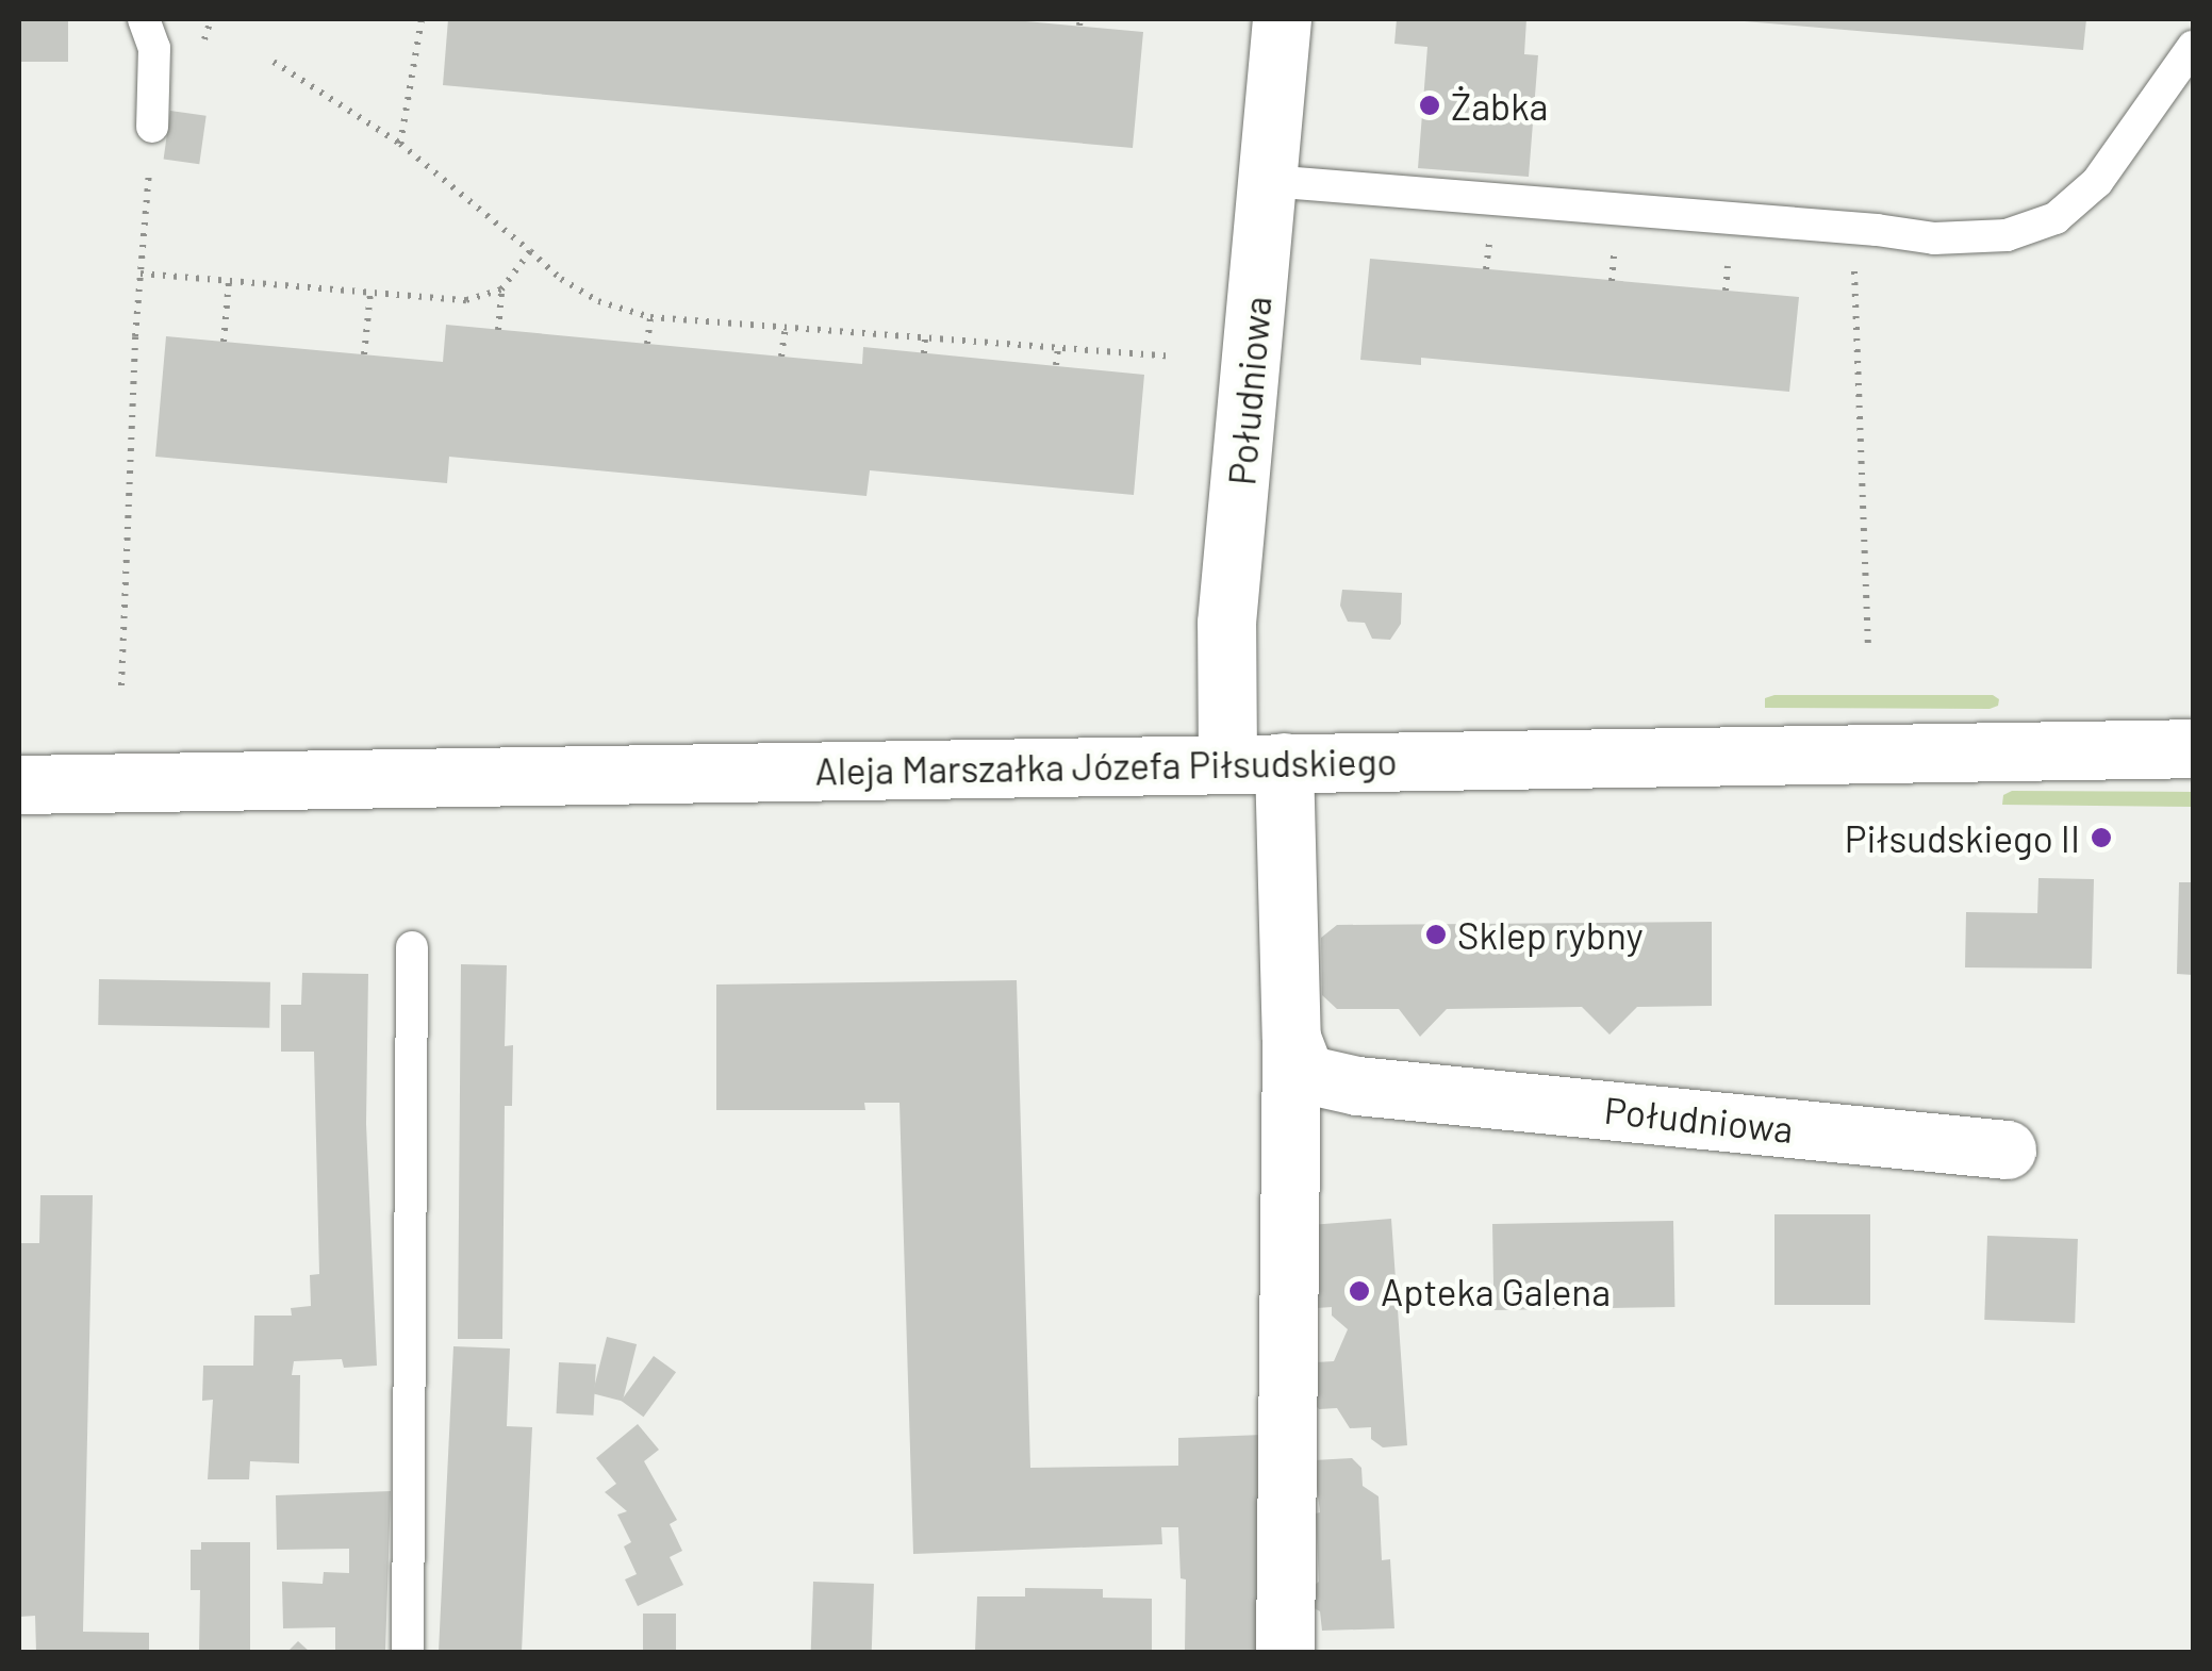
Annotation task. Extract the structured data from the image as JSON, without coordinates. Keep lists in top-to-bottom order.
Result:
{
  "streets": {
    "street": ["Południowa", "Aleja Marszałka Józefa Piłsudskiego"]
  },
  "crossings": [
    ["Południowa", "Aleja Marszałka Józefa Piłsudskiego"]
  ],
  "places": [
    "Żabka",
    "Piłsudskiego II",
    "Sklep rybny",
    "Apteka Galena"
  ]
}
